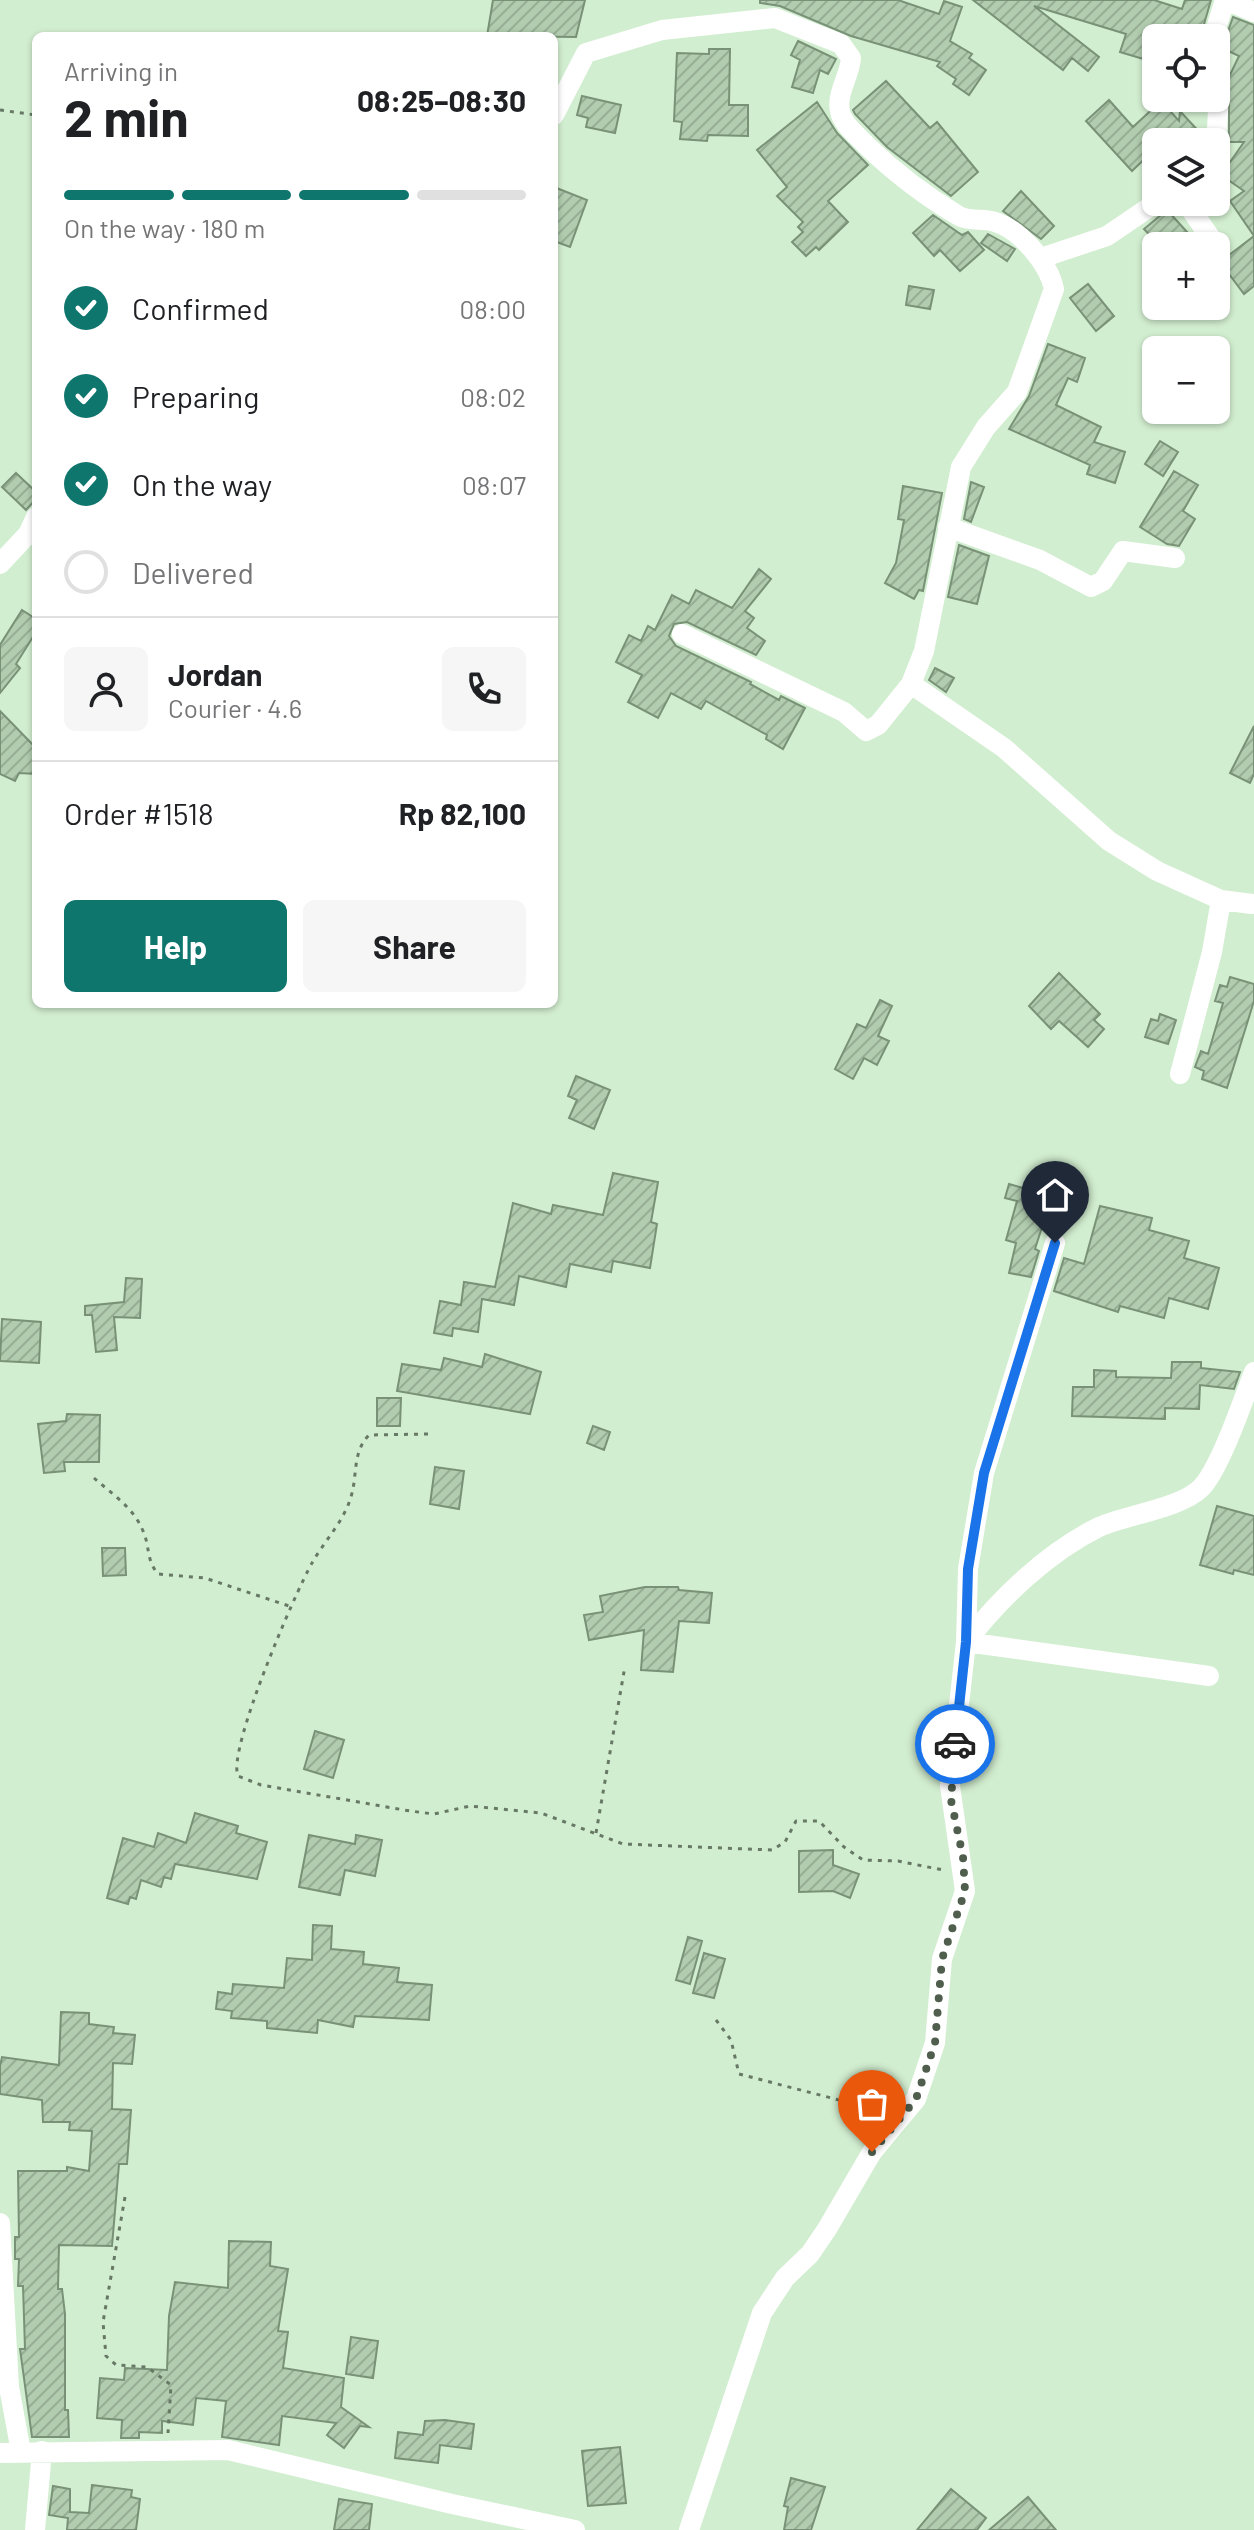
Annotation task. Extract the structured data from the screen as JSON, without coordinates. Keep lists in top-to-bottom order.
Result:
{
  "page": {
    "map_buttons": ["+", "−"],
    "heading": ["2 min", "Arriving in", "08:25–08:30"],
    "panel": [
      "Jordan",
      "Courier · 4.6",
      "Order #1518",
      "Rp 82,100"
    ],
    "bar": "On the way · 180 m",
    "list": [
      ["Confirmed", "08:00"],
      ["Preparing", "08:02"],
      ["On the way", "08:07"],
      "Delivered"
    ],
    "buttons": ["Help", "Share"]
  }
}
